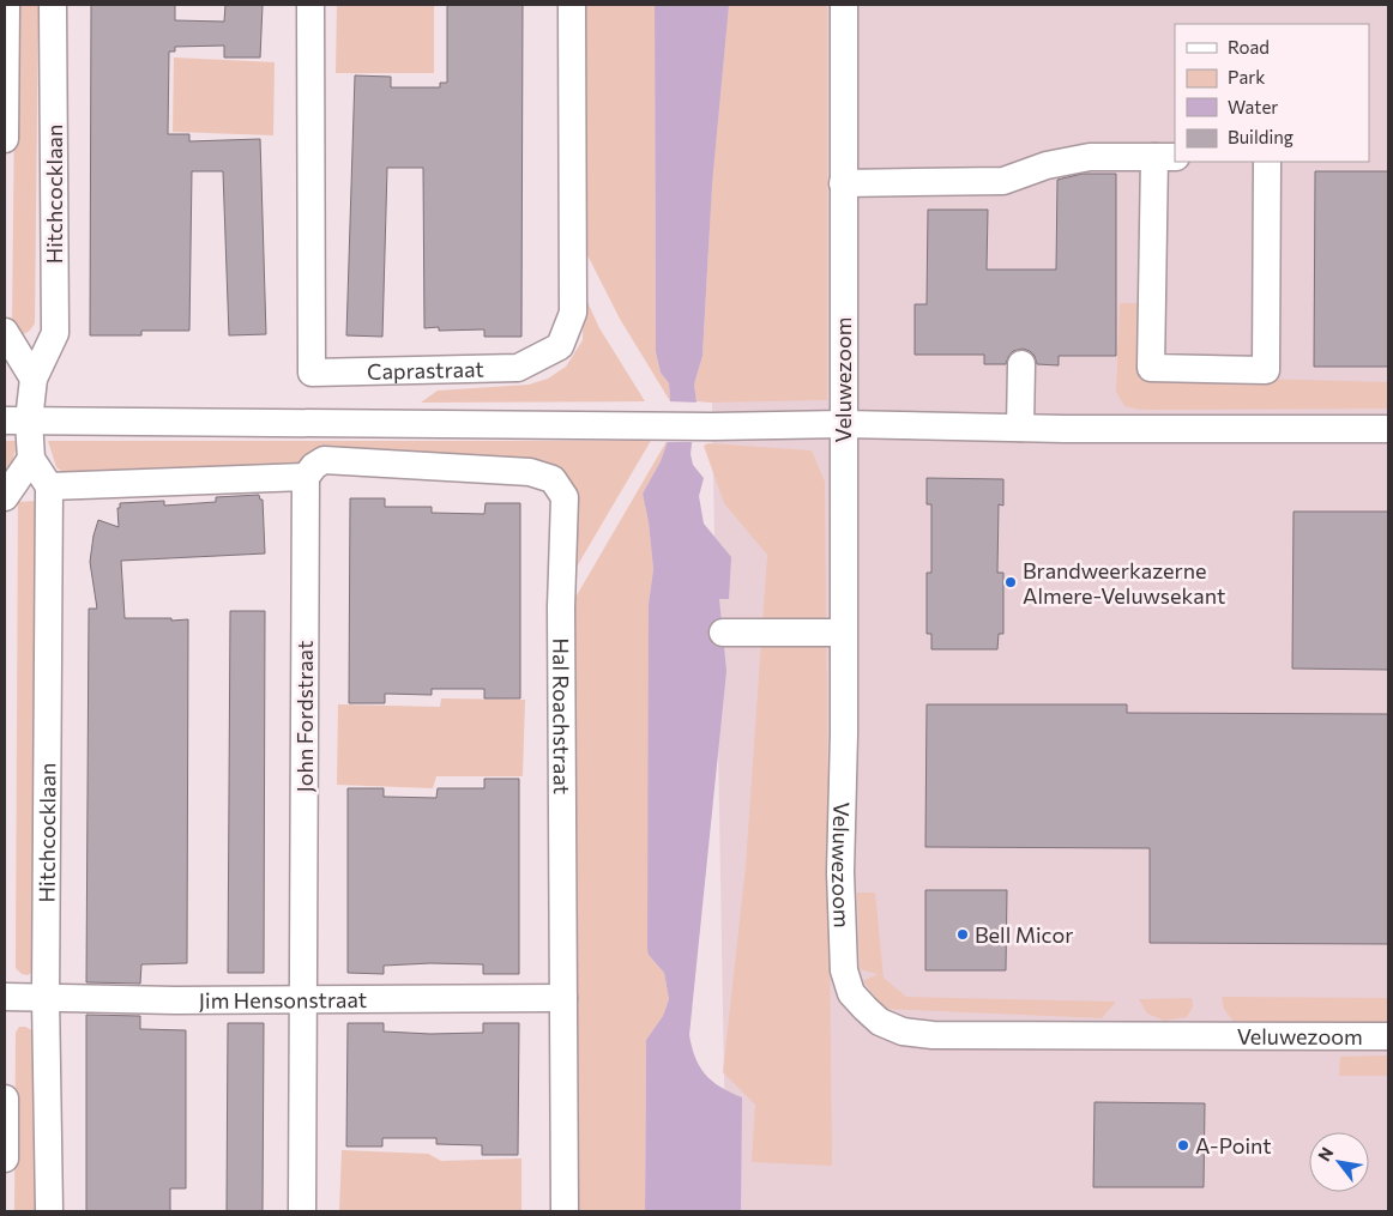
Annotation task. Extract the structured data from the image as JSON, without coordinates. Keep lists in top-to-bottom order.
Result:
{
  "streets": {
    "street": [
      "Hitchcocklaan",
      "Caprastraat",
      "Veluwezoom",
      "John Fordstraat",
      "Hal Roachstraat",
      "Jim Hensonstraat"
    ]
  },
  "crossings": [
    ["Hitchcocklaan", "Jim Hensonstraat"],
    ["John Fordstraat", "Hal Roachstraat"],
    ["John Fordstraat", "Jim Hensonstraat"],
    ["Hal Roachstraat", "Jim Hensonstraat"]
  ],
  "places": ["Brandweerkazerne Almere-Veluwsekant", "Bell Micor", "A-Point"],
  "legend": [
    "Road",
    "Park",
    "Water",
    "Building"
  ],
  "north": "top left"
}
